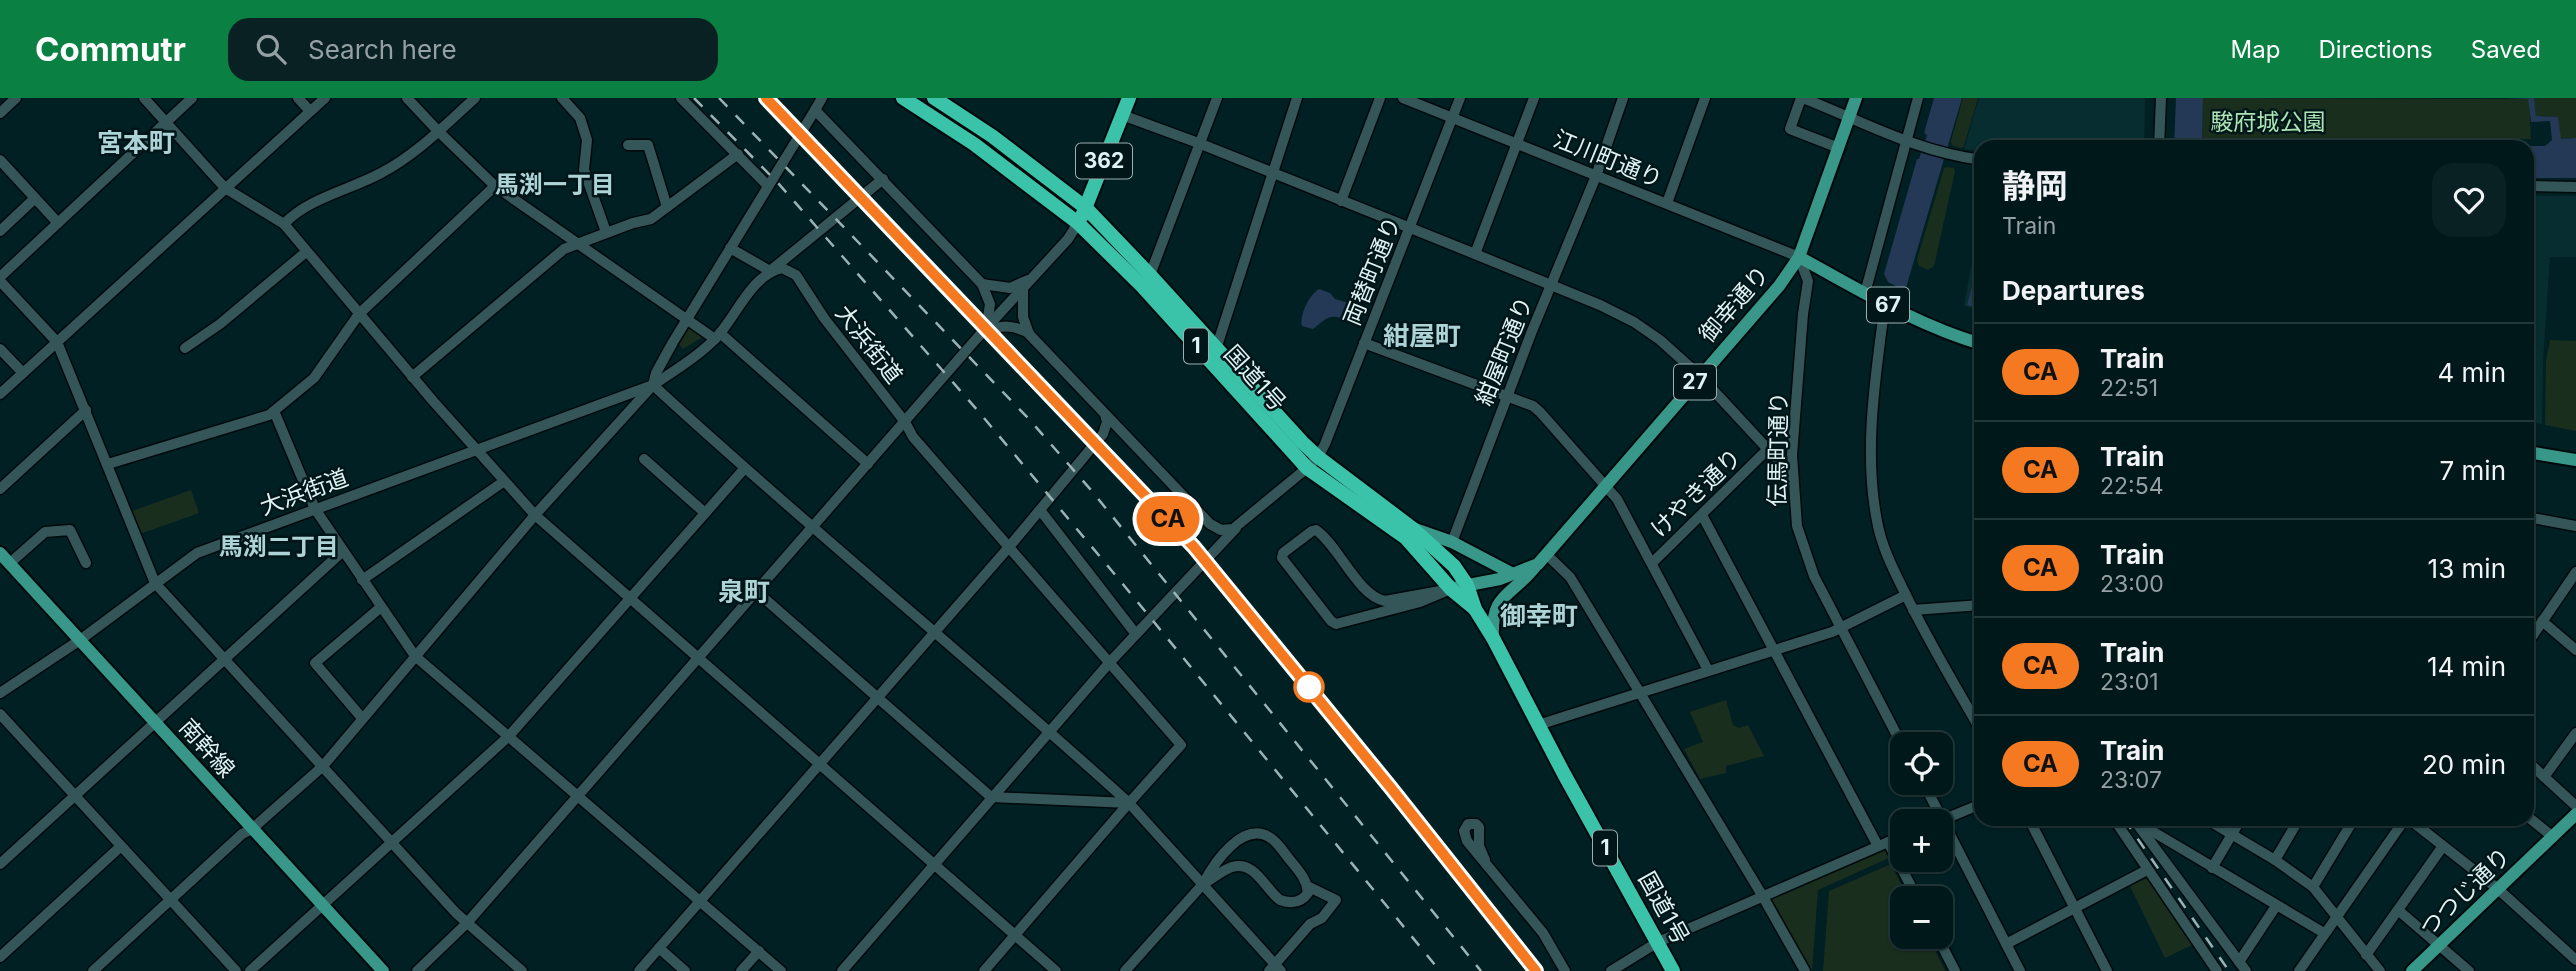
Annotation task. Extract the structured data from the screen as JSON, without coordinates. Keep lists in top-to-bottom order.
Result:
{
  "streets": {
    "highway": ["362", "1", "国道1号"],
    "main road": [
      "御幸通り",
      "67",
      "27",
      "南幹線",
      "つつじ通り"
    ],
    "street": [
      "江川町通り",
      "両替町通り",
      "大浜街道",
      "紺屋町通り",
      "伝馬町通り",
      "けやき通り"
    ]
  },
  "crossings": [
    ["江川町通り", "両替町通り"],
    ["江川町通り", "御幸通り"],
    ["江川町通り", "67"],
    ["江川町通り", "紺屋町通り"],
    ["江川町通り", "伝馬町通り"],
    ["362", "国道1号"],
    ["両替町通り", "国道1号"],
    ["御幸通り", "67"],
    ["御幸通り", "国道1号"],
    ["御幸通り", "27"],
    ["御幸通り", "伝馬町通り"],
    ["67", "伝馬町通り"],
    ["大浜街道", "南幹線"],
    ["国道1号", "27"]
  ],
  "districts": [
    "宮本町",
    "馬渕一丁目",
    "紺屋町",
    "馬渕二丁目",
    "泉町",
    "御幸町"
  ],
  "parks": ["駿府城公園"],
  "page": {
    "header": "Commutr",
    "search": "Search here",
    "nav": ["Map", "Directions", "Saved"],
    "on_map": "CA",
    "heading": [
      ["静岡", "Train"],
      "Departures"
    ],
    "list": [
      {
        "mark": "CA",
        "name": "Train",
        "note": "22:51",
        "value": "4 min"
      },
      {
        "mark": "CA",
        "name": "Train",
        "note": "22:54",
        "value": "7 min"
      },
      {
        "mark": "CA",
        "name": "Train",
        "note": "23:00",
        "value": "13 min"
      },
      {
        "mark": "CA",
        "name": "Train",
        "note": "23:01",
        "value": "14 min"
      },
      {
        "mark": "CA",
        "name": "Train",
        "note": "23:07",
        "value": "20 min"
      }
    ],
    "map_buttons": ["+", "−"]
  }
}
